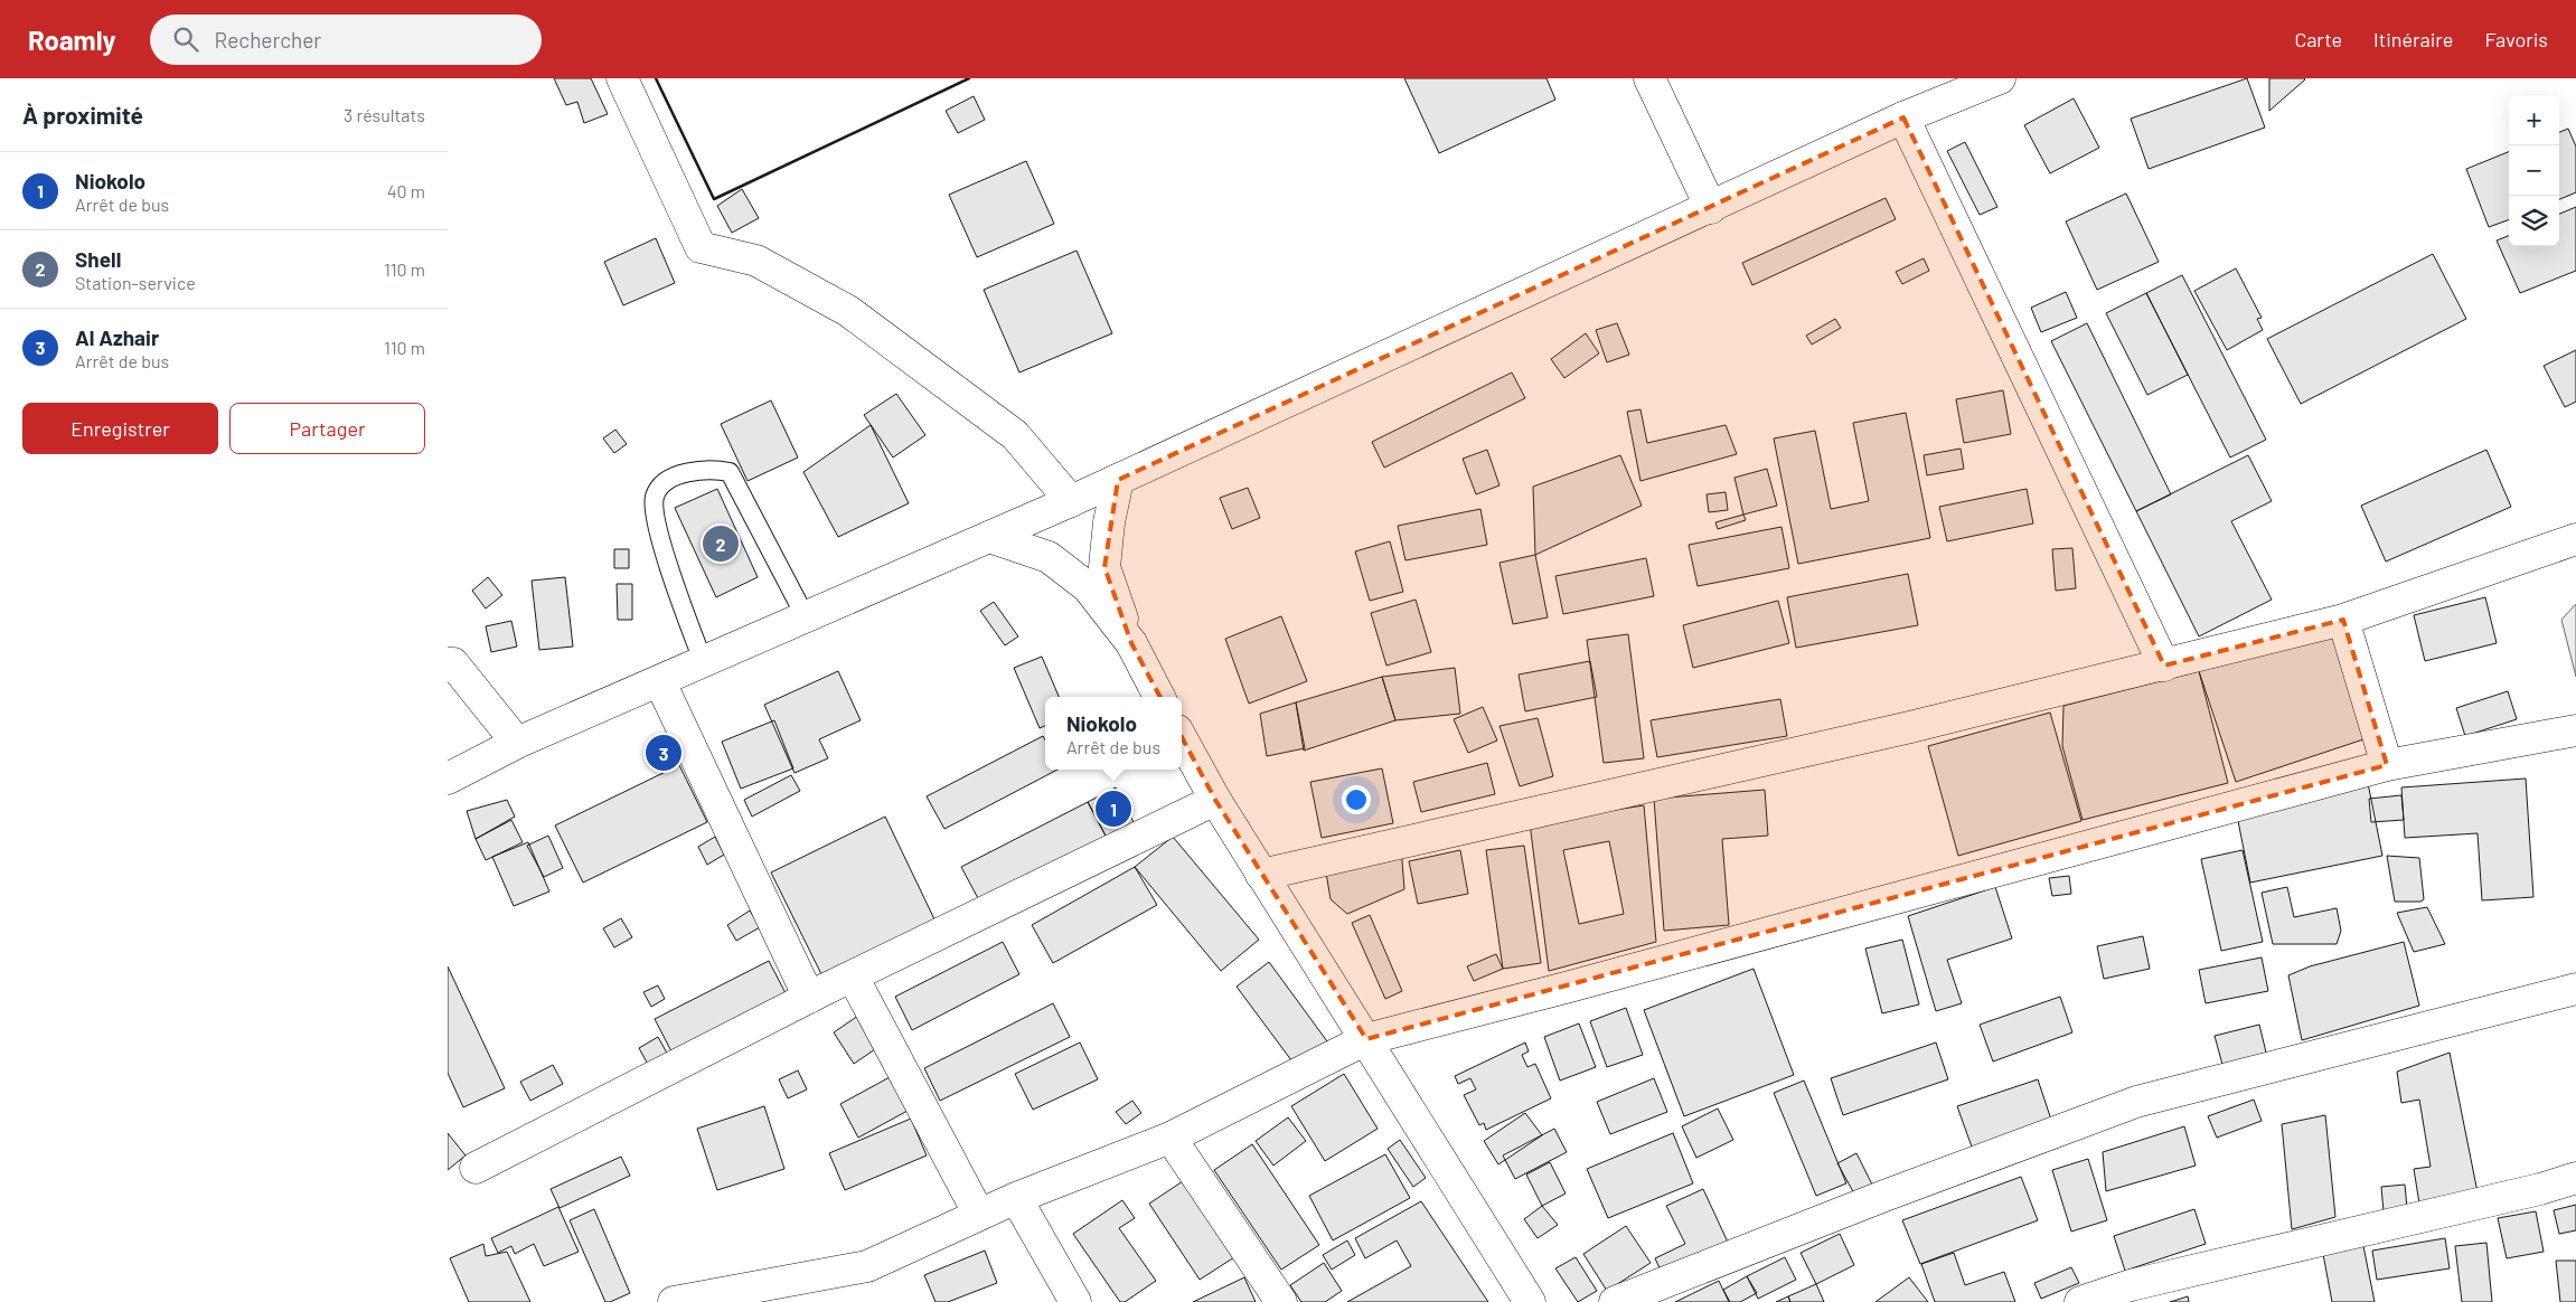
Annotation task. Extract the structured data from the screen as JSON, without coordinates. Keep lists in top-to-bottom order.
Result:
{
  "page": {
    "header": "Roamly",
    "search": "Rechercher",
    "nav": ["Carte", "Itinéraire", "Favoris"],
    "heading": ["À proximité", "3 résultats"],
    "map_buttons": ["+", "−"],
    "list": [
      {
        "mark": "1",
        "name": "Niokolo",
        "note": "Arrêt de bus",
        "value": "40 m"
      },
      {
        "mark": "2",
        "name": "Shell",
        "note": "Station-service",
        "value": "110 m"
      },
      {
        "mark": "3",
        "name": "Al Azhair",
        "note": "Arrêt de bus",
        "value": "110 m"
      }
    ],
    "buttons": ["Enregistrer", "Partager"],
    "pins": ["2", "3", "1"],
    "popup": ["Niokolo", "Arrêt de bus"]
  }
}
